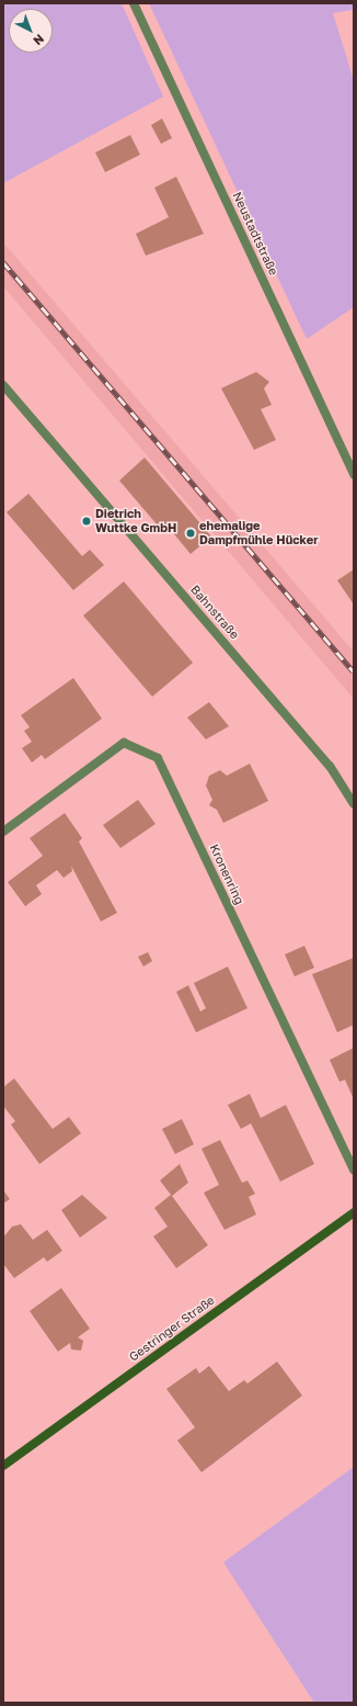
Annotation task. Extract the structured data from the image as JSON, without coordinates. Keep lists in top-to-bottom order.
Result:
{
  "streets": {
    "main road": ["Gestringer Straße"],
    "street": ["Neustadtstraße", "Bahnstraße", "Kronenring"]
  },
  "places": ["Dietrich Wuttke GmbH", "ehemalige Dampfmühle Hücker"],
  "north": "bottom right"
}
